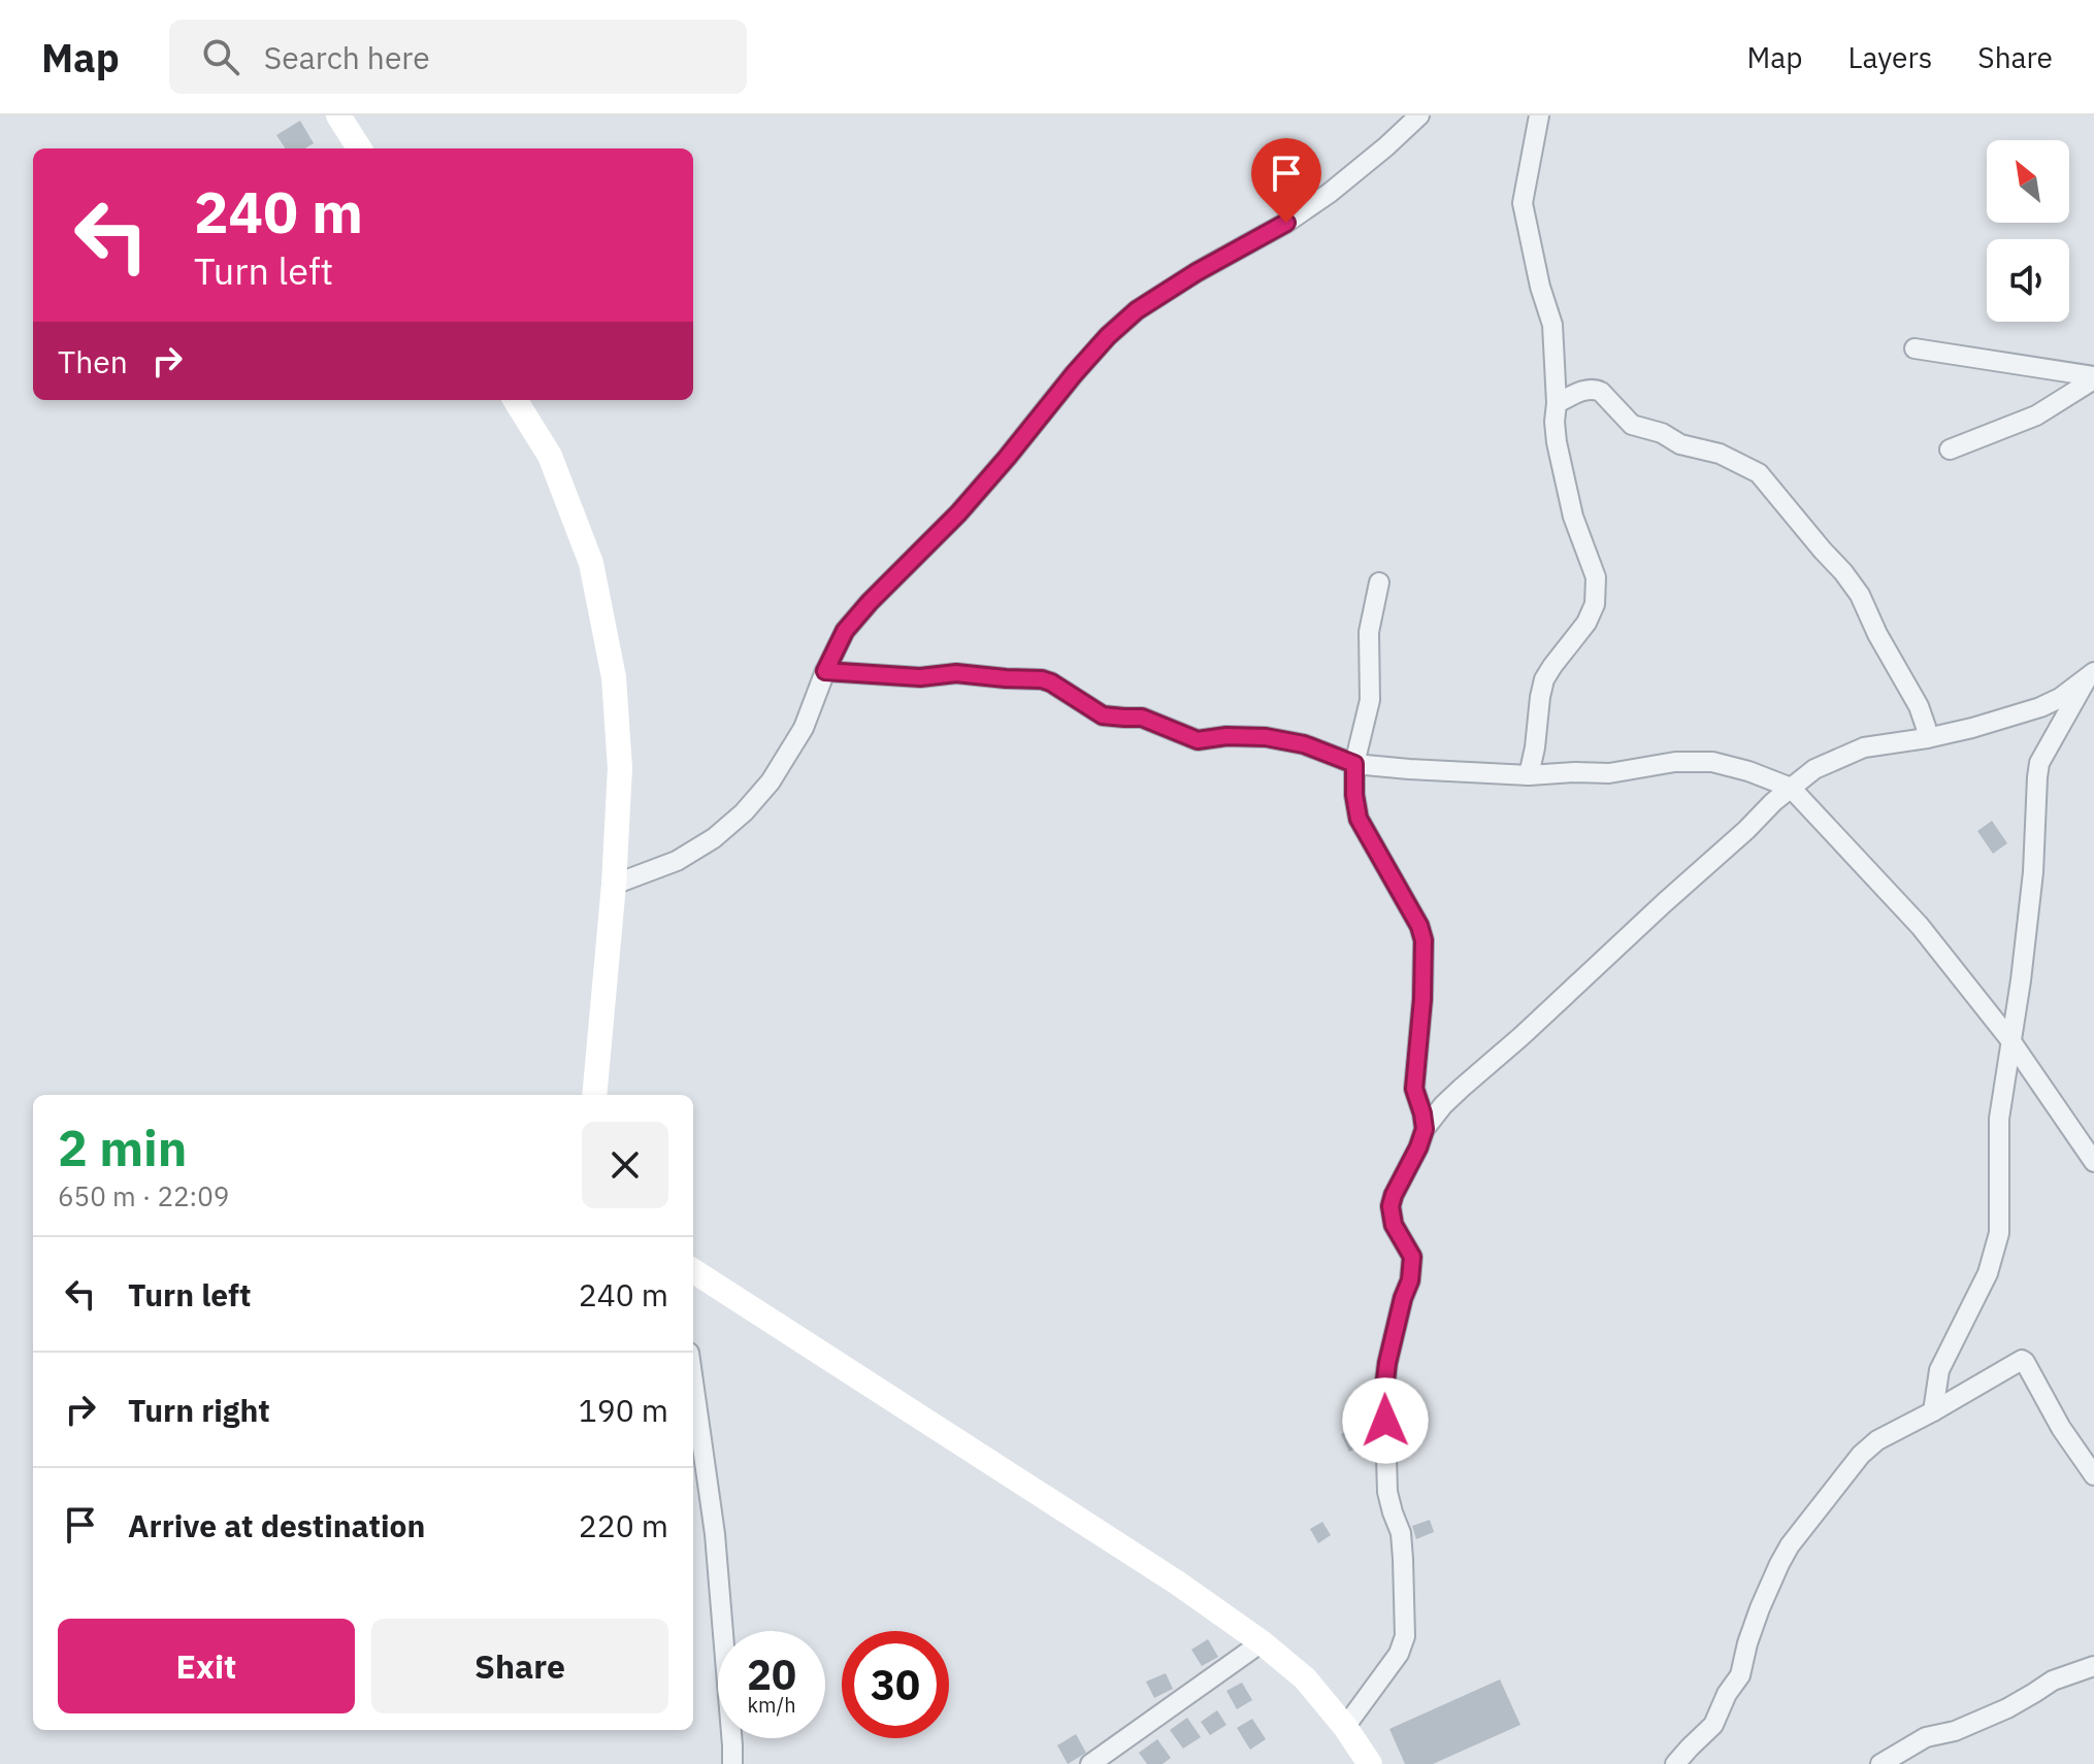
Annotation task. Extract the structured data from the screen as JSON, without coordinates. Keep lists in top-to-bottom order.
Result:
{
  "north": "top left",
  "page": {
    "header": "Map",
    "search": "Search here",
    "nav": ["Map", "Layers", "Share"],
    "turn": ["240 m", "Turn left"],
    "then": "Then",
    "heading": ["2 min", "650 m · 22:09"],
    "list": [
      {
        "name": "Turn left",
        "value": "240 m"
      },
      {
        "name": "Turn right",
        "value": "190 m"
      },
      {
        "name": "Arrive at destination",
        "value": "220 m"
      }
    ],
    "buttons": ["Exit", "Share"],
    "speed": "20 km/h",
    "limit": "30"
  }
}
